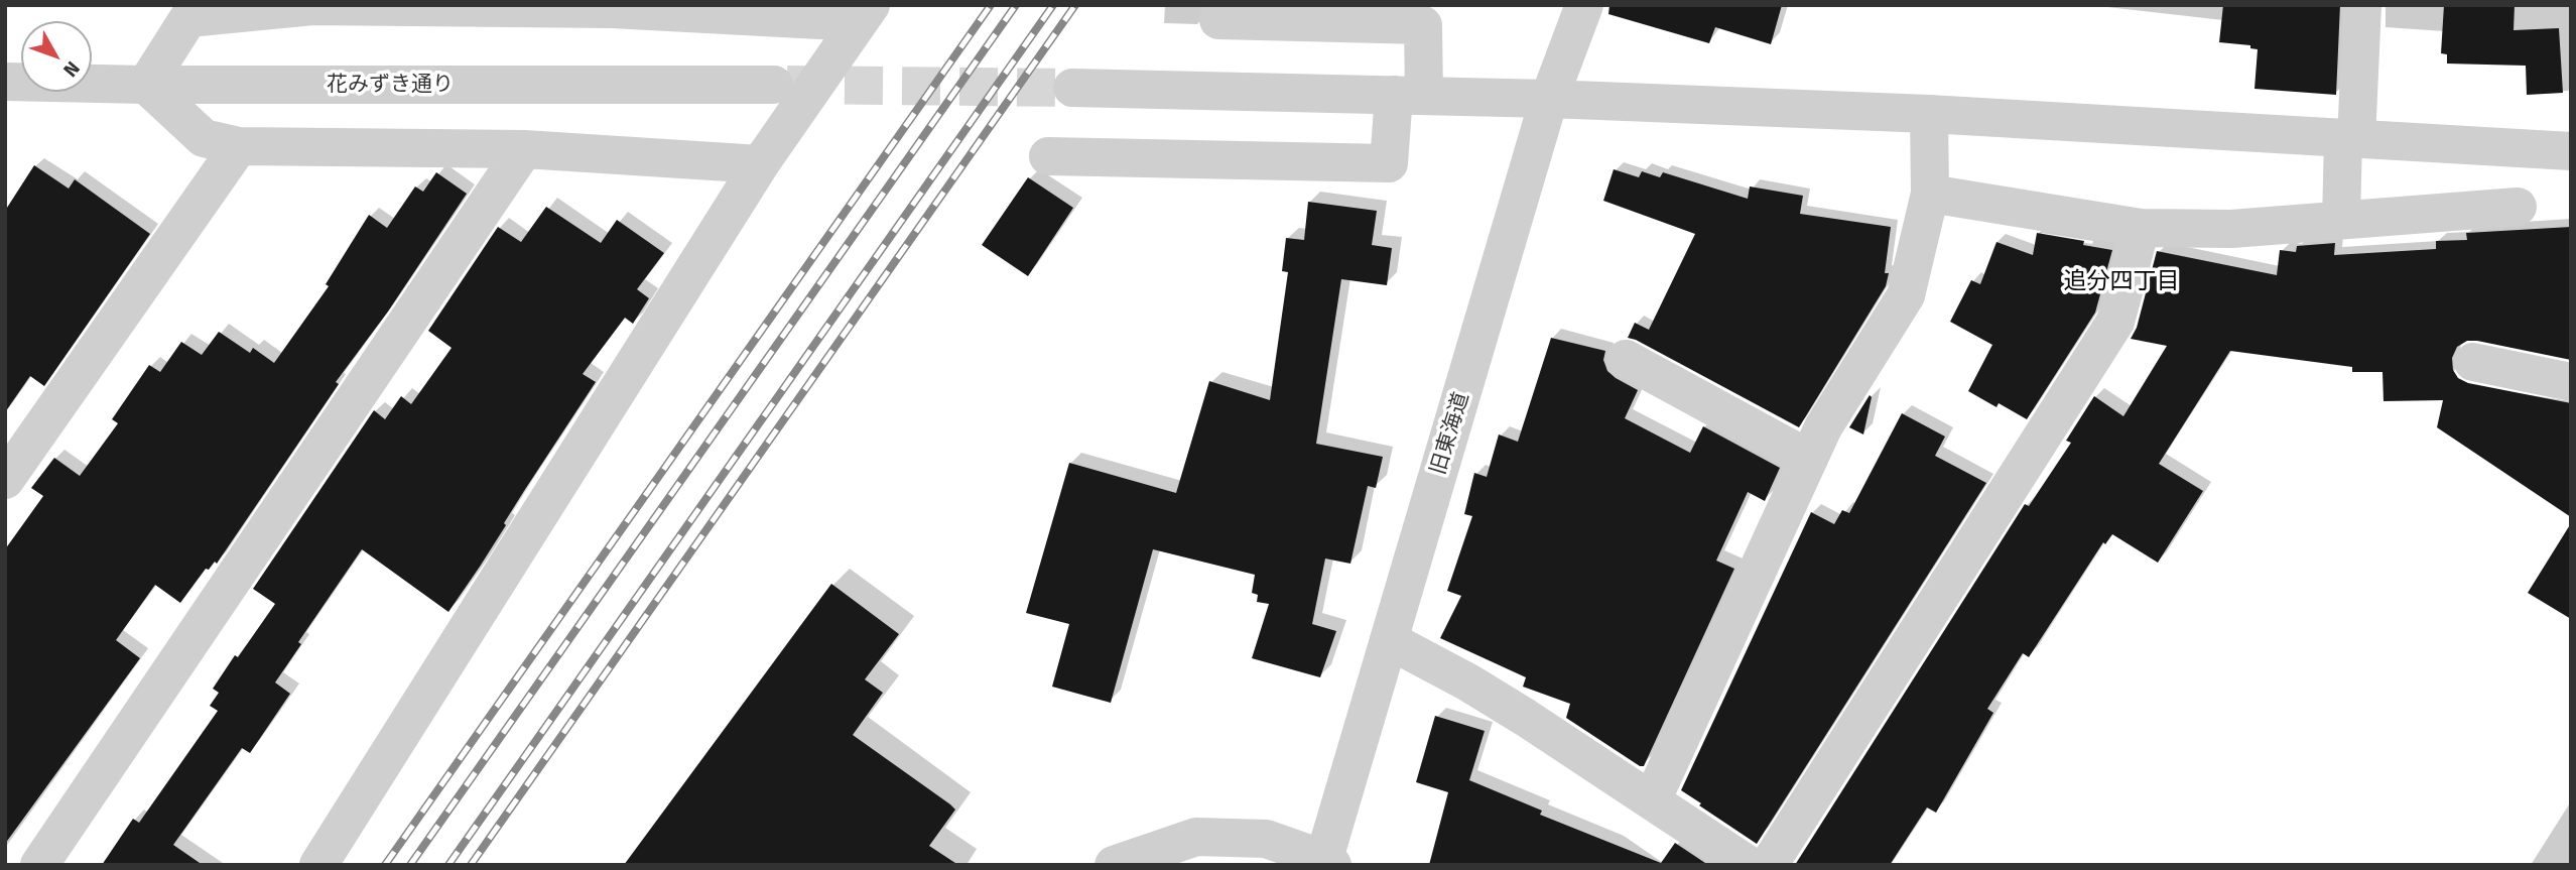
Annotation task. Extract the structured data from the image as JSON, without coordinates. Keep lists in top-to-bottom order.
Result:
{
  "streets": {
    "street": ["花みずき通り", "旧東海道"]
  },
  "districts": ["追分四丁目"],
  "north": "bottom right"
}
